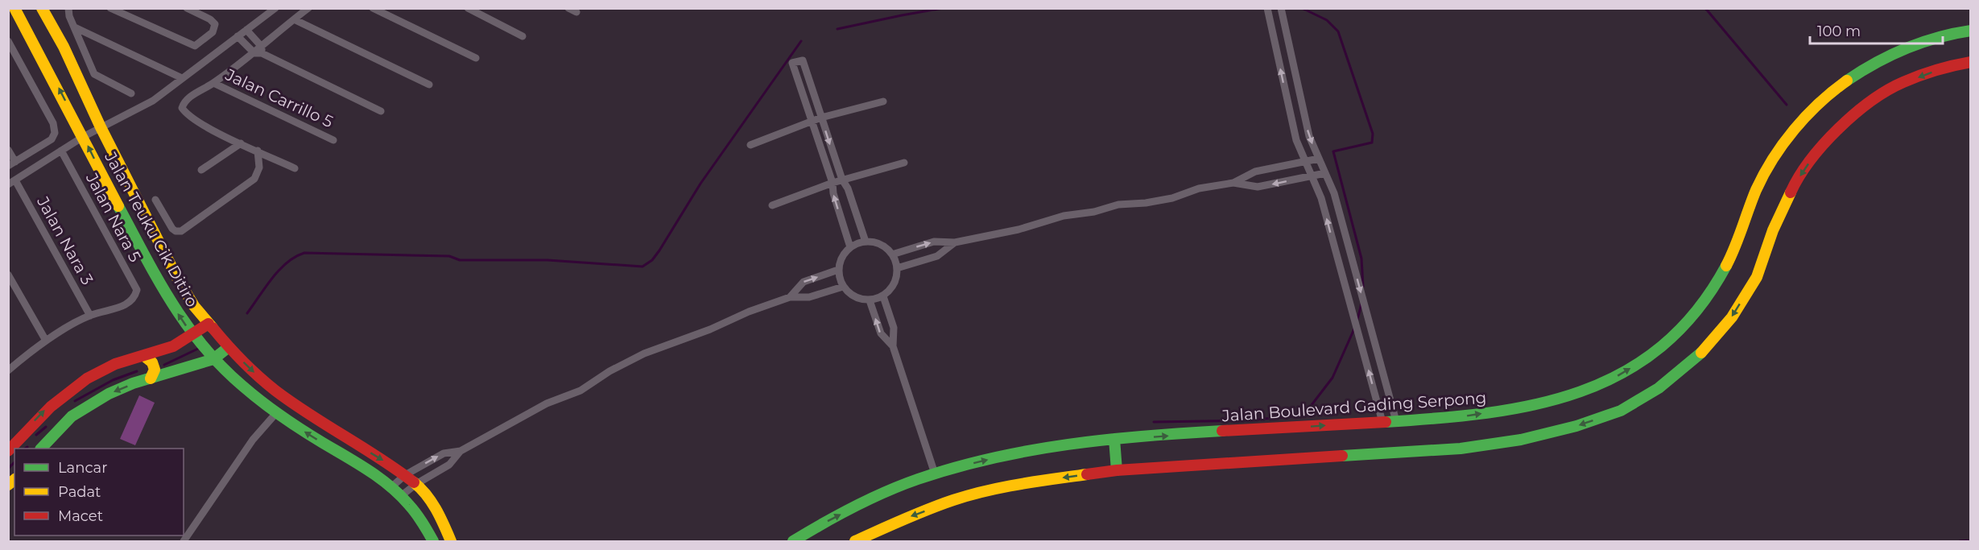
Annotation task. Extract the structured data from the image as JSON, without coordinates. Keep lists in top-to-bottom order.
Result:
{
  "streets": {
    "main road": ["Jalan Teuku Cik Ditiro", "Jalan Boulevard Gading Serpong"],
    "street": ["Jalan Carrillo 5", "Jalan Nara 5", "Jalan Nara 3"]
  },
  "crossings": [
    ["Jalan Nara 5", "Jalan Nara 3"]
  ],
  "legend": ["Lancar", "Padat", "Macet"],
  "scale_bar": "100 m"
}
